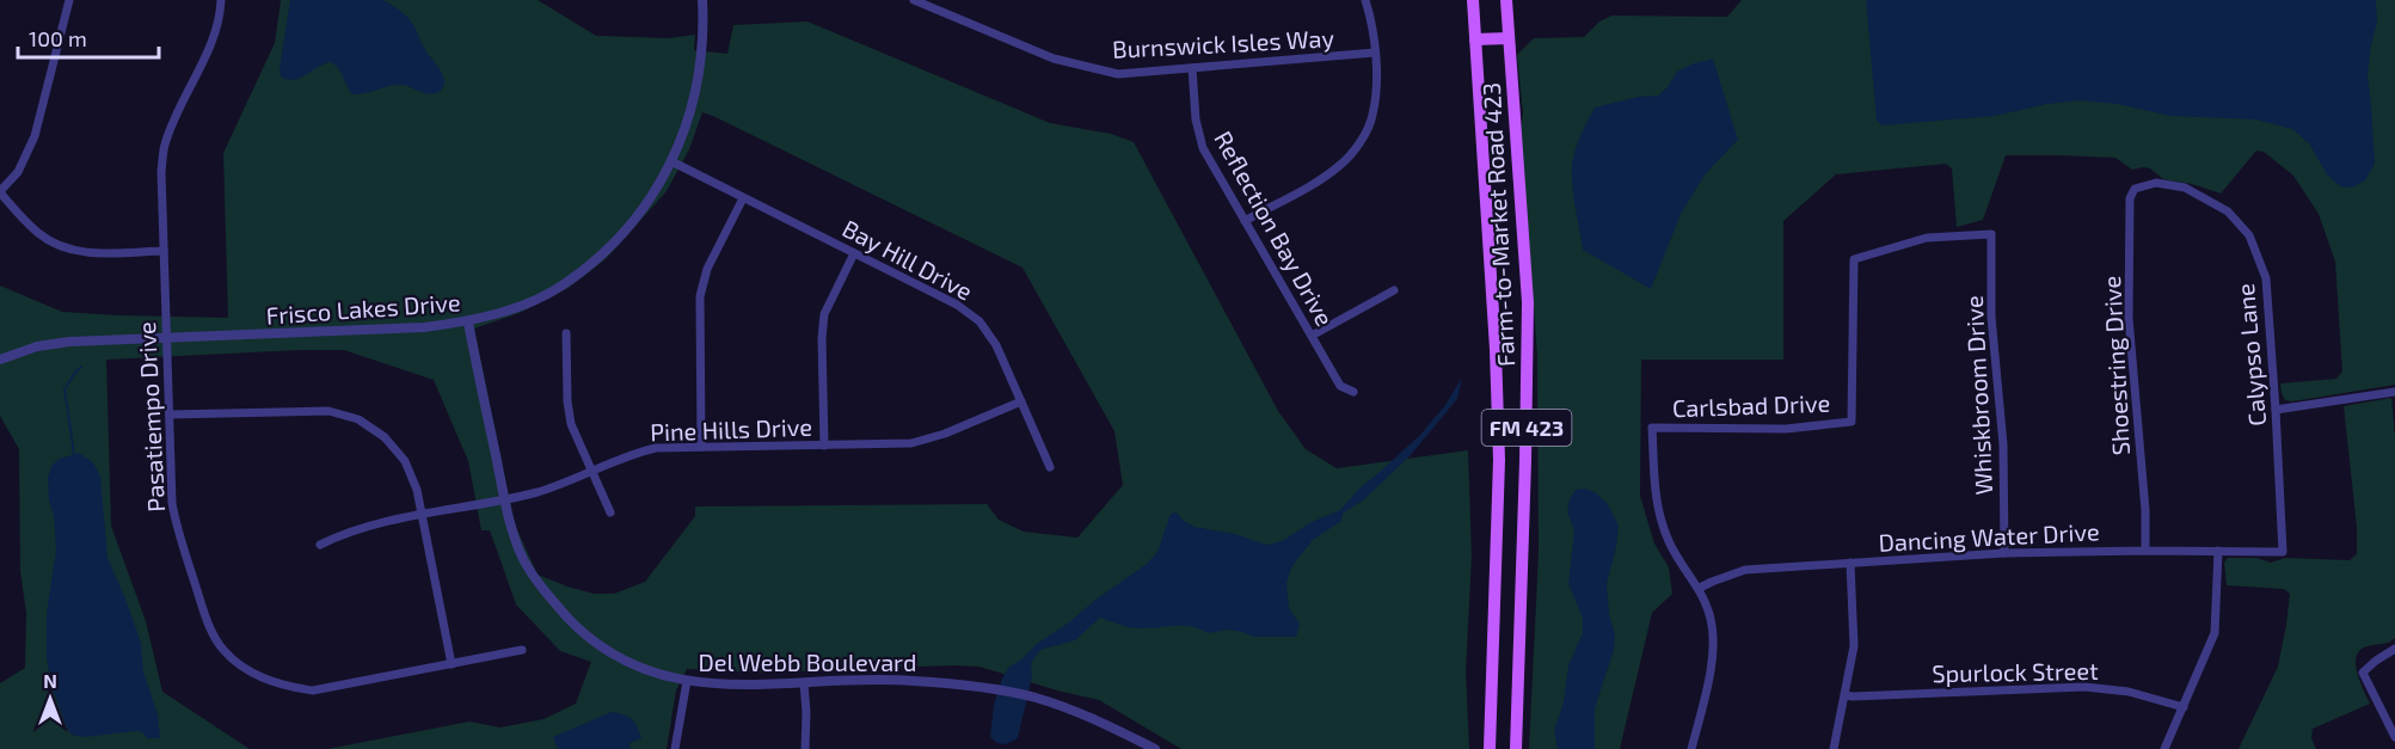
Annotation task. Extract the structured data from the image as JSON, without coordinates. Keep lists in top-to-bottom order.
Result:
{
  "streets": {
    "main road": ["Farm-to-Market Road 423", "FM 423"],
    "street": [
      "Burnswick Isles Way",
      "Reflection Bay Drive",
      "Bay Hill Drive",
      "Frisco Lakes Drive",
      "Calypso Lane",
      "Shoestring Drive",
      "Whiskbroom Drive",
      "Carlsbad Drive",
      "Pasatiempo Drive",
      "Pine Hills Drive",
      "Dancing Water Drive",
      "Del Webb Boulevard",
      "Spurlock Street"
    ]
  },
  "crossings": [
    ["Burnswick Isles Way", "Reflection Bay Drive"],
    ["Bay Hill Drive", "Frisco Lakes Drive"],
    ["Bay Hill Drive", "Pine Hills Drive"],
    ["Frisco Lakes Drive", "Pasatiempo Drive"],
    ["Frisco Lakes Drive", "Del Webb Boulevard"],
    ["Calypso Lane", "Shoestring Drive"],
    ["Calypso Lane", "Dancing Water Drive"],
    ["Shoestring Drive", "Dancing Water Drive"],
    ["Whiskbroom Drive", "Carlsbad Drive"],
    ["Whiskbroom Drive", "Dancing Water Drive"],
    ["Carlsbad Drive", "Dancing Water Drive"],
    ["Pine Hills Drive", "Del Webb Boulevard"]
  ],
  "scale_bar": "100 m",
  "north": "top"
}
